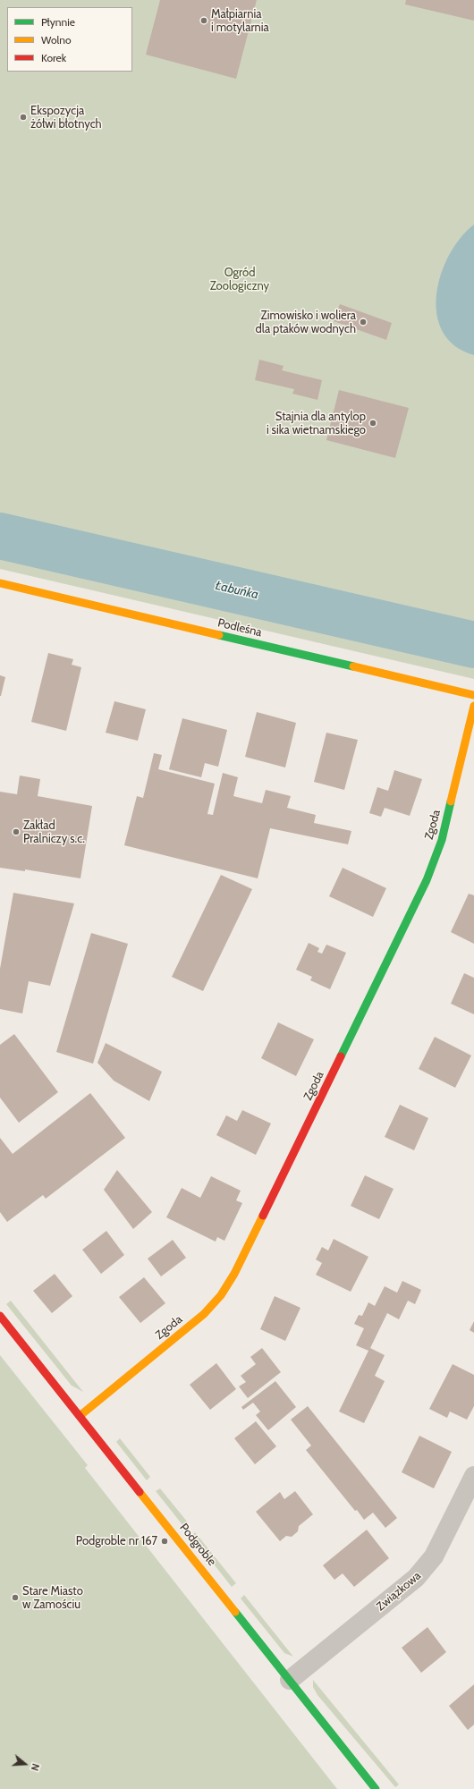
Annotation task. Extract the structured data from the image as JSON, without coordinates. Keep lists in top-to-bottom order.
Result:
{
  "streets": {
    "street": [
      "Podleśna",
      "Zgoda",
      "Podgroble",
      "Związkowa"
    ]
  },
  "crossings": [
    ["Zgoda", "Podgroble"],
    ["Podgroble", "Związkowa"]
  ],
  "water": ["Łabuńka"],
  "parks": ["Ogród Zoologiczny"],
  "places": [
    "Małpiarnia i motylarnia",
    "Ekspozycja żółwi błotnych",
    "Zimowisko i woliera dla ptaków wodnych",
    "Stajnia dla antylop i sika wietnamskiego",
    "Zakład Pralniczy s.c.",
    "Podgroble nr 167",
    "Stare Miasto w Zamościu"
  ],
  "legend": ["Płynnie", "Wolno", "Korek"],
  "north": "right"
}
